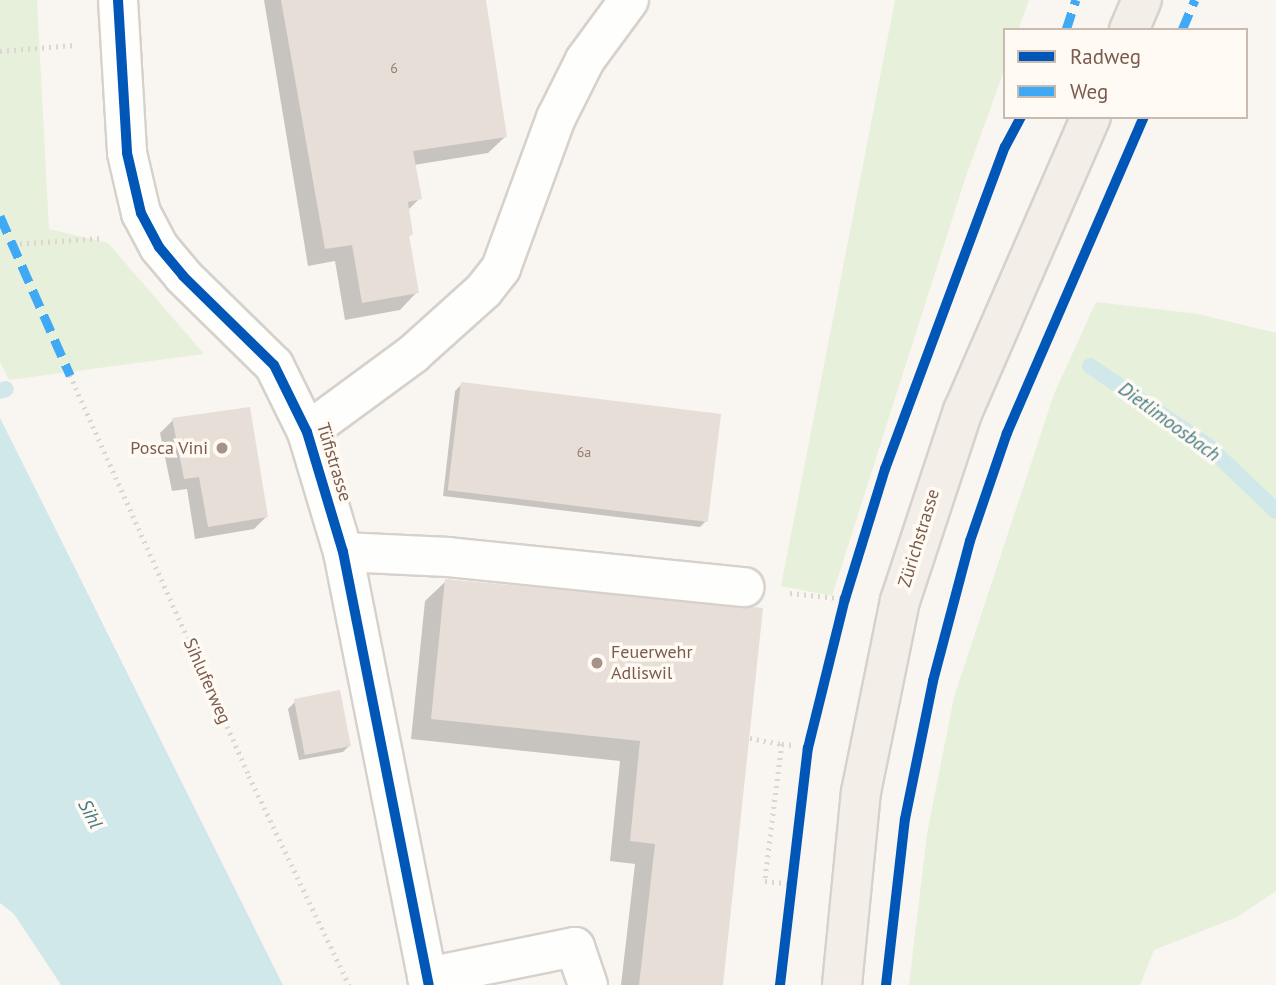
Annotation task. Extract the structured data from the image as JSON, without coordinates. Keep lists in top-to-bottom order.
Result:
{
  "streets": {
    "main road": ["Zürichstrasse"],
    "street": ["Tüfistrasse"],
    "path": ["Sihluferweg"]
  },
  "water": ["Dietlimoosbach", "Sihl"],
  "places": ["Posca Vini", "Feuerwehr Adliswil"],
  "house_numbers": ["6", "6a"],
  "legend": ["Radweg", "Weg"]
}
